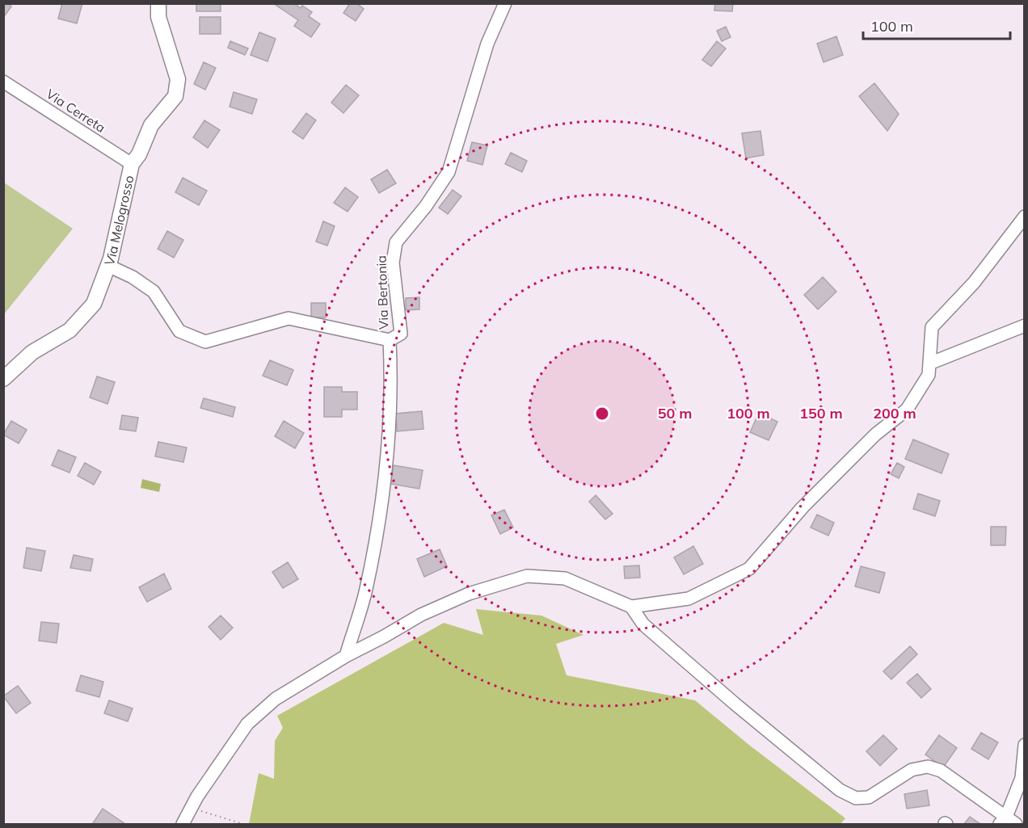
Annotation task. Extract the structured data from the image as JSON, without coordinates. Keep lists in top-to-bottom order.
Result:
{
  "streets": {
    "street": ["Via Cerreta", "Via Melogrosso", "Via Bertonia"]
  },
  "crossings": [
    ["Via Cerreta", "Via Melogrosso"]
  ],
  "scale_bar": "100 m",
  "rings": [
    "50 m",
    "100 m",
    "150 m",
    "200 m"
  ]
}
